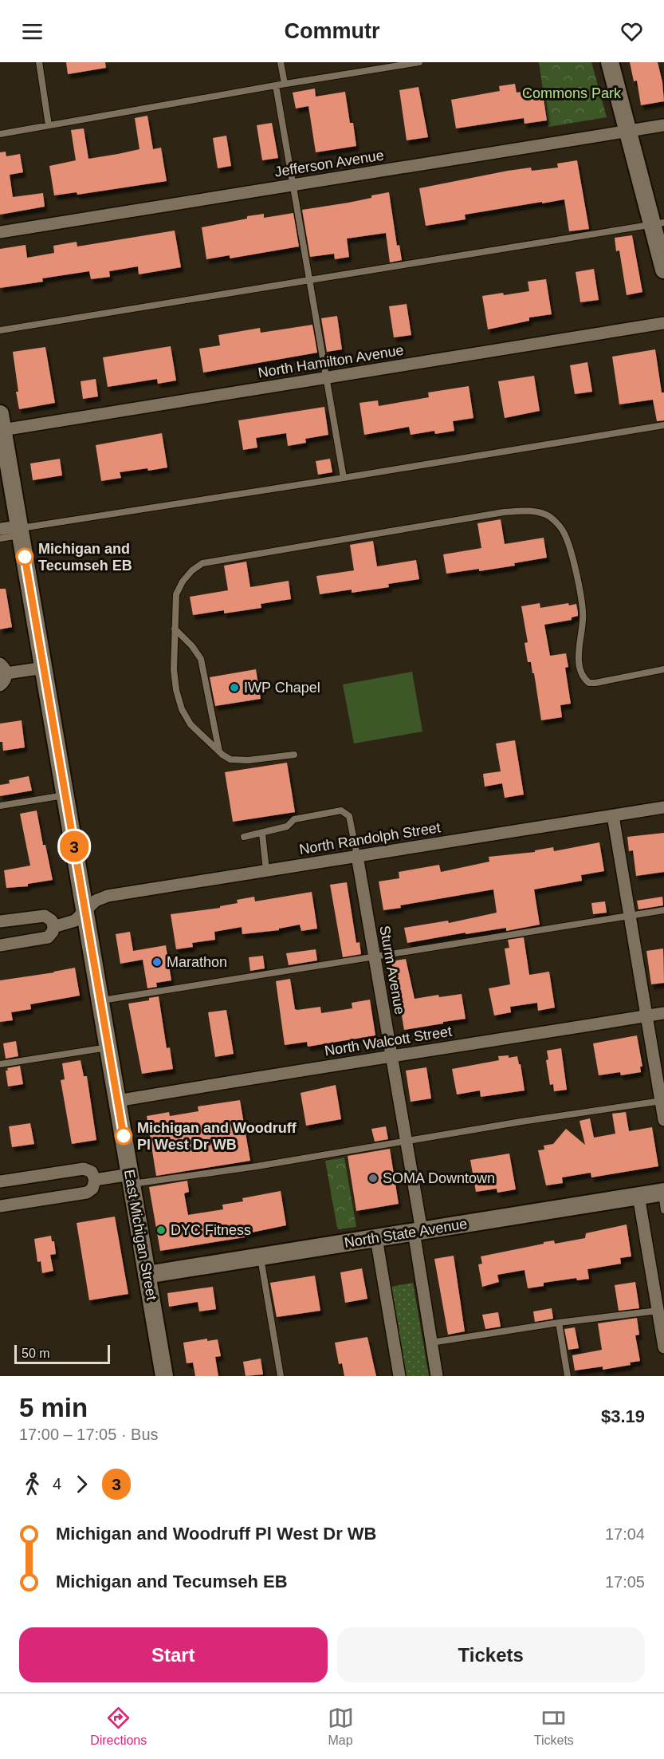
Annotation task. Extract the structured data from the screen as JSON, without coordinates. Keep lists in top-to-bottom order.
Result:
{
  "streets": {
    "main road": ["North State Avenue", "East Michigan Street"],
    "street": [
      "Jefferson Avenue",
      "North Hamilton Avenue",
      "North Randolph Street",
      "Sturm Avenue",
      "North Walcott Street"
    ]
  },
  "crossings": [
    ["North Hamilton Avenue", "East Michigan Street"],
    ["North Randolph Street", "Sturm Avenue"],
    ["North Randolph Street", "East Michigan Street"],
    ["Sturm Avenue", "North Walcott Street"],
    ["Sturm Avenue", "North State Avenue"],
    ["North Walcott Street", "East Michigan Street"],
    ["North State Avenue", "East Michigan Street"]
  ],
  "parks": ["Commons Park"],
  "places": [
    "Michigan and Tecumseh EB",
    "IWP Chapel",
    "Marathon",
    "Michigan and Woodruff Pl West Dr WB",
    "SOMA Downtown",
    "DYC Fitness"
  ],
  "lines": ["bus line 3"],
  "scale_bar": "50 m",
  "page": {
    "header": "Commutr",
    "on_map": "3",
    "scale": "50 m",
    "heading": ["5 min", "17:00 – 17:05 · Bus", "$3.19"],
    "legs": ["4", "3"],
    "list": [
      {
        "name": "Michigan and Woodruff Pl West Dr WB",
        "value": "17:04"
      },
      {
        "name": "Michigan and Tecumseh EB",
        "value": "17:05"
      }
    ],
    "buttons": ["Start", "Tickets"],
    "tabs": ["Directions", "Map", "Tickets"]
  }
}
